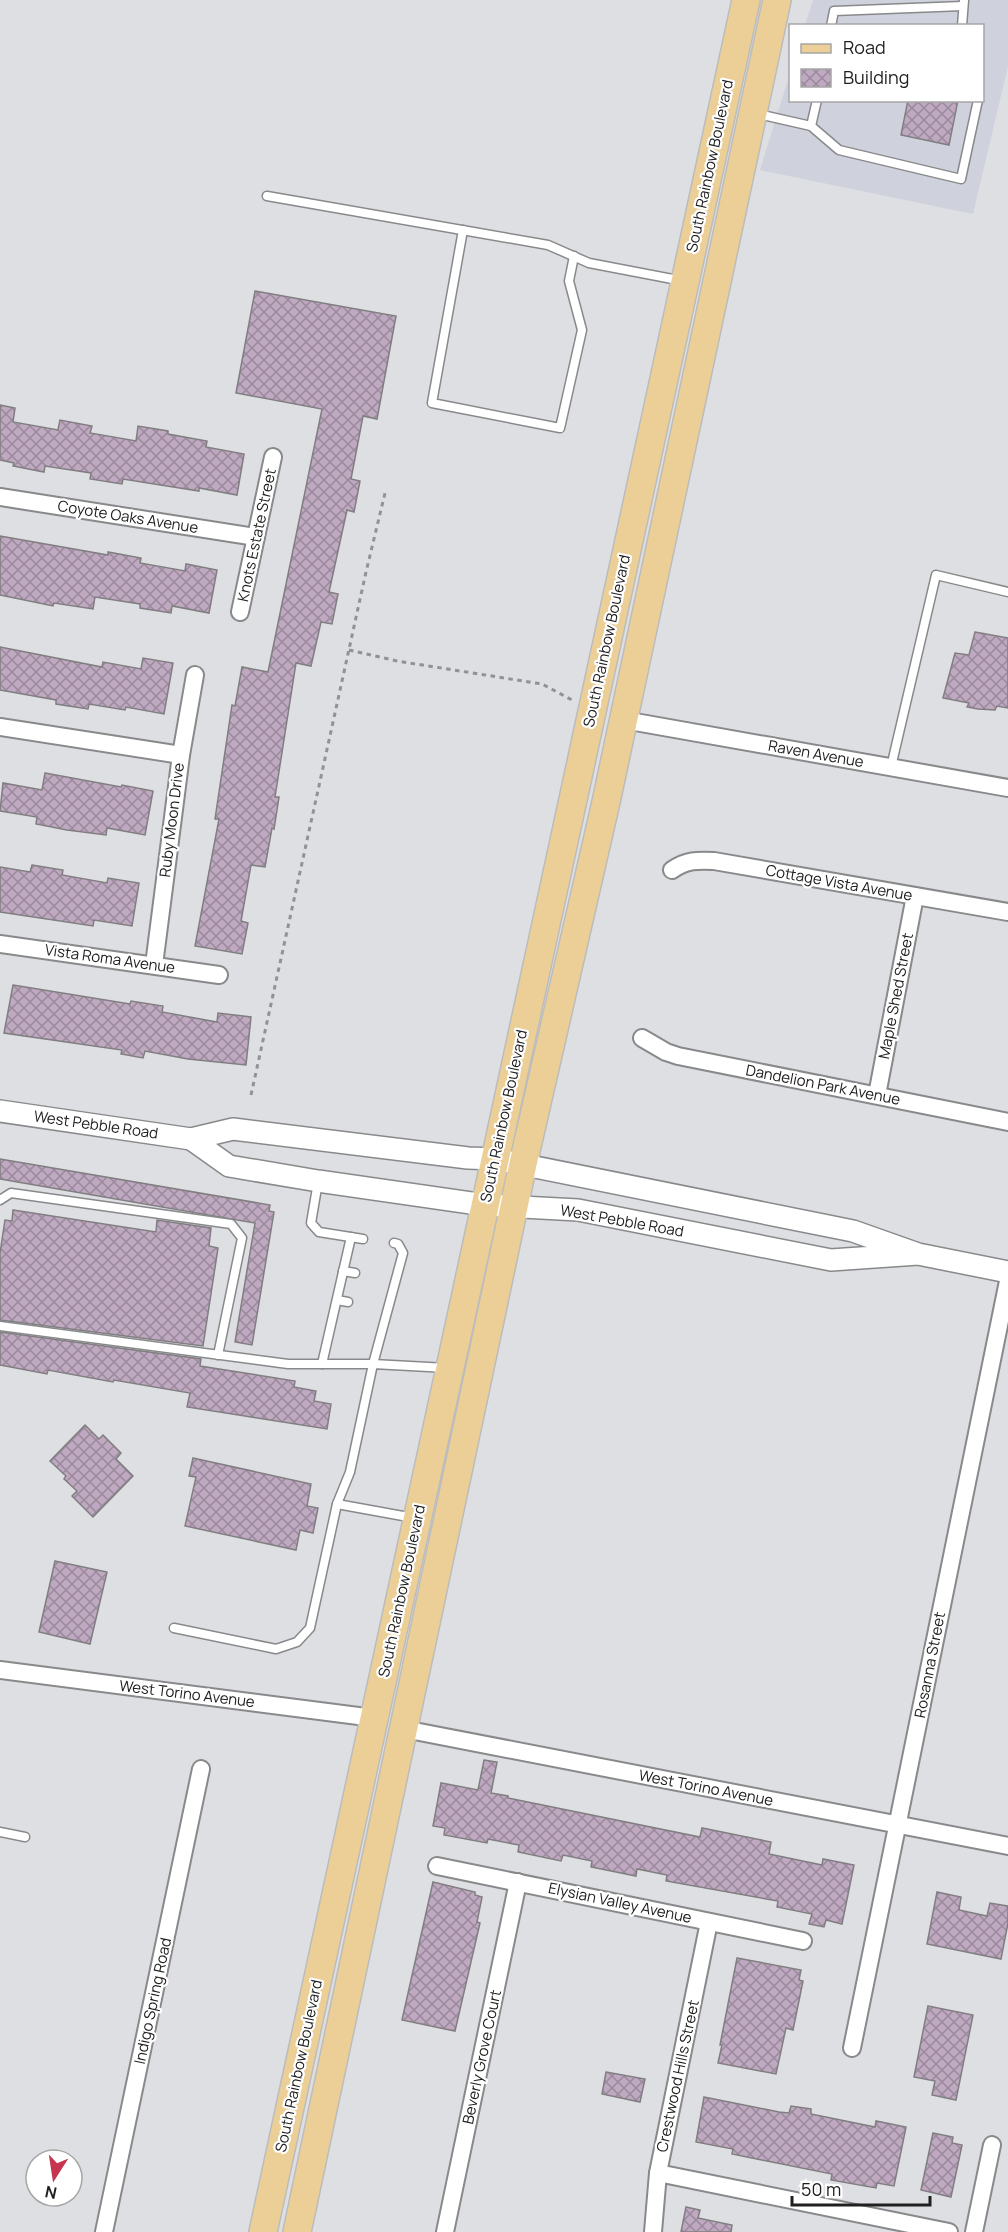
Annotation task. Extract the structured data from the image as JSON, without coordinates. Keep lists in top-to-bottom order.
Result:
{
  "streets": {
    "main road": ["South Rainbow Boulevard"],
    "street": [
      "Coyote Oaks Avenue",
      "Knots Estate Street",
      "Raven Avenue",
      "Ruby Moon Drive",
      "Cottage Vista Avenue",
      "Vista Roma Avenue",
      "Maple Shed Street",
      "Dandelion Park Avenue",
      "West Pebble Road",
      "Rosanna Street",
      "West Torino Avenue",
      "Elysian Valley Avenue",
      "Indigo Spring Road",
      "Beverly Grove Court",
      "Crestwood Hills Street"
    ]
  },
  "crossings": [
    ["South Rainbow Boulevard", "Raven Avenue"],
    ["South Rainbow Boulevard", "West Pebble Road"],
    ["South Rainbow Boulevard", "West Torino Avenue"],
    ["Coyote Oaks Avenue", "Knots Estate Street"],
    ["Ruby Moon Drive", "Vista Roma Avenue"],
    ["Cottage Vista Avenue", "Maple Shed Street"],
    ["Maple Shed Street", "Dandelion Park Avenue"],
    ["Rosanna Street", "West Torino Avenue"],
    ["Elysian Valley Avenue", "Beverly Grove Court"],
    ["Elysian Valley Avenue", "Crestwood Hills Street"]
  ],
  "legend": ["Road", "Building"],
  "scale_bar": "50 m",
  "north": "bottom"
}
